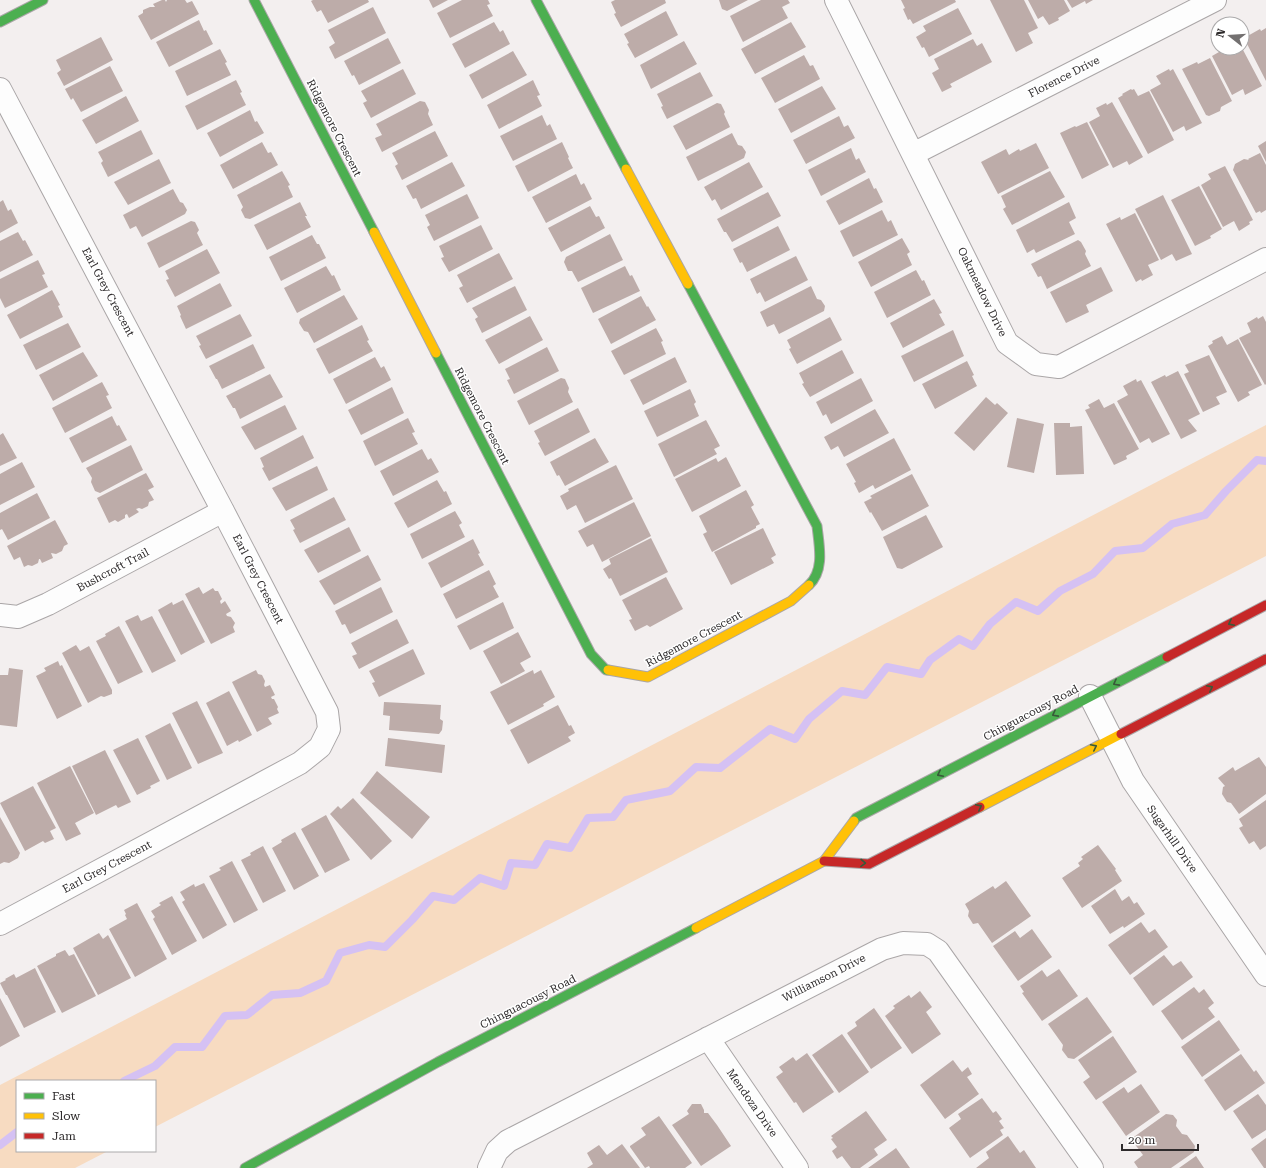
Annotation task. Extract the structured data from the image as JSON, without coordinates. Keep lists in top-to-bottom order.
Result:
{
  "streets": {
    "street": [
      "Florence Drive",
      "Ridgemore Crescent",
      "Earl Grey Crescent",
      "Oakmeadow Drive",
      "Bushcroft Trail",
      "Chinguacousy Road",
      "Sugarhill Drive",
      "Williamson Drive",
      "Mendoza Drive"
    ]
  },
  "crossings": [
    ["Florence Drive", "Oakmeadow Drive"],
    ["Earl Grey Crescent", "Bushcroft Trail"],
    ["Chinguacousy Road", "Sugarhill Drive"],
    ["Williamson Drive", "Mendoza Drive"]
  ],
  "legend": ["Fast", "Slow", "Jam"],
  "scale_bar": "20 m",
  "north": "left"
}
